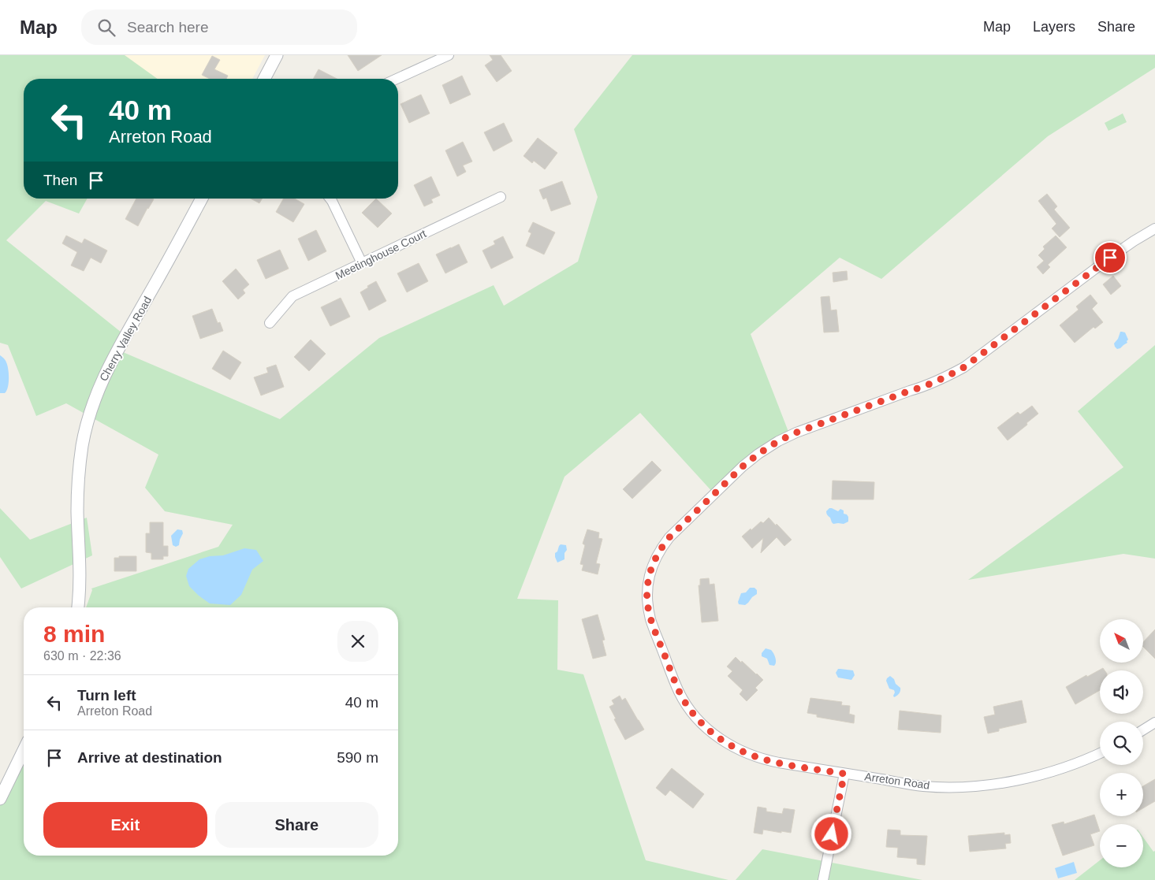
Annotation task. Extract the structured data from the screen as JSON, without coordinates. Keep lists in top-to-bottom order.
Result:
{
  "streets": {
    "street": ["Meetinghouse Court", "Cherry Valley Road", "Arreton Road"]
  },
  "north": "top left",
  "page": {
    "header": "Map",
    "search": "Search here",
    "nav": ["Map", "Layers", "Share"],
    "turn": ["40 m", "Arreton Road"],
    "then": "Then",
    "heading": ["8 min", "630 m · 22:36"],
    "map_buttons": ["+", "−"],
    "list": [
      {
        "name": "Turn left",
        "note": "Arreton Road",
        "value": "40 m"
      },
      {
        "name": "Arrive at destination",
        "value": "590 m"
      }
    ],
    "buttons": ["Exit", "Share"]
  }
}
